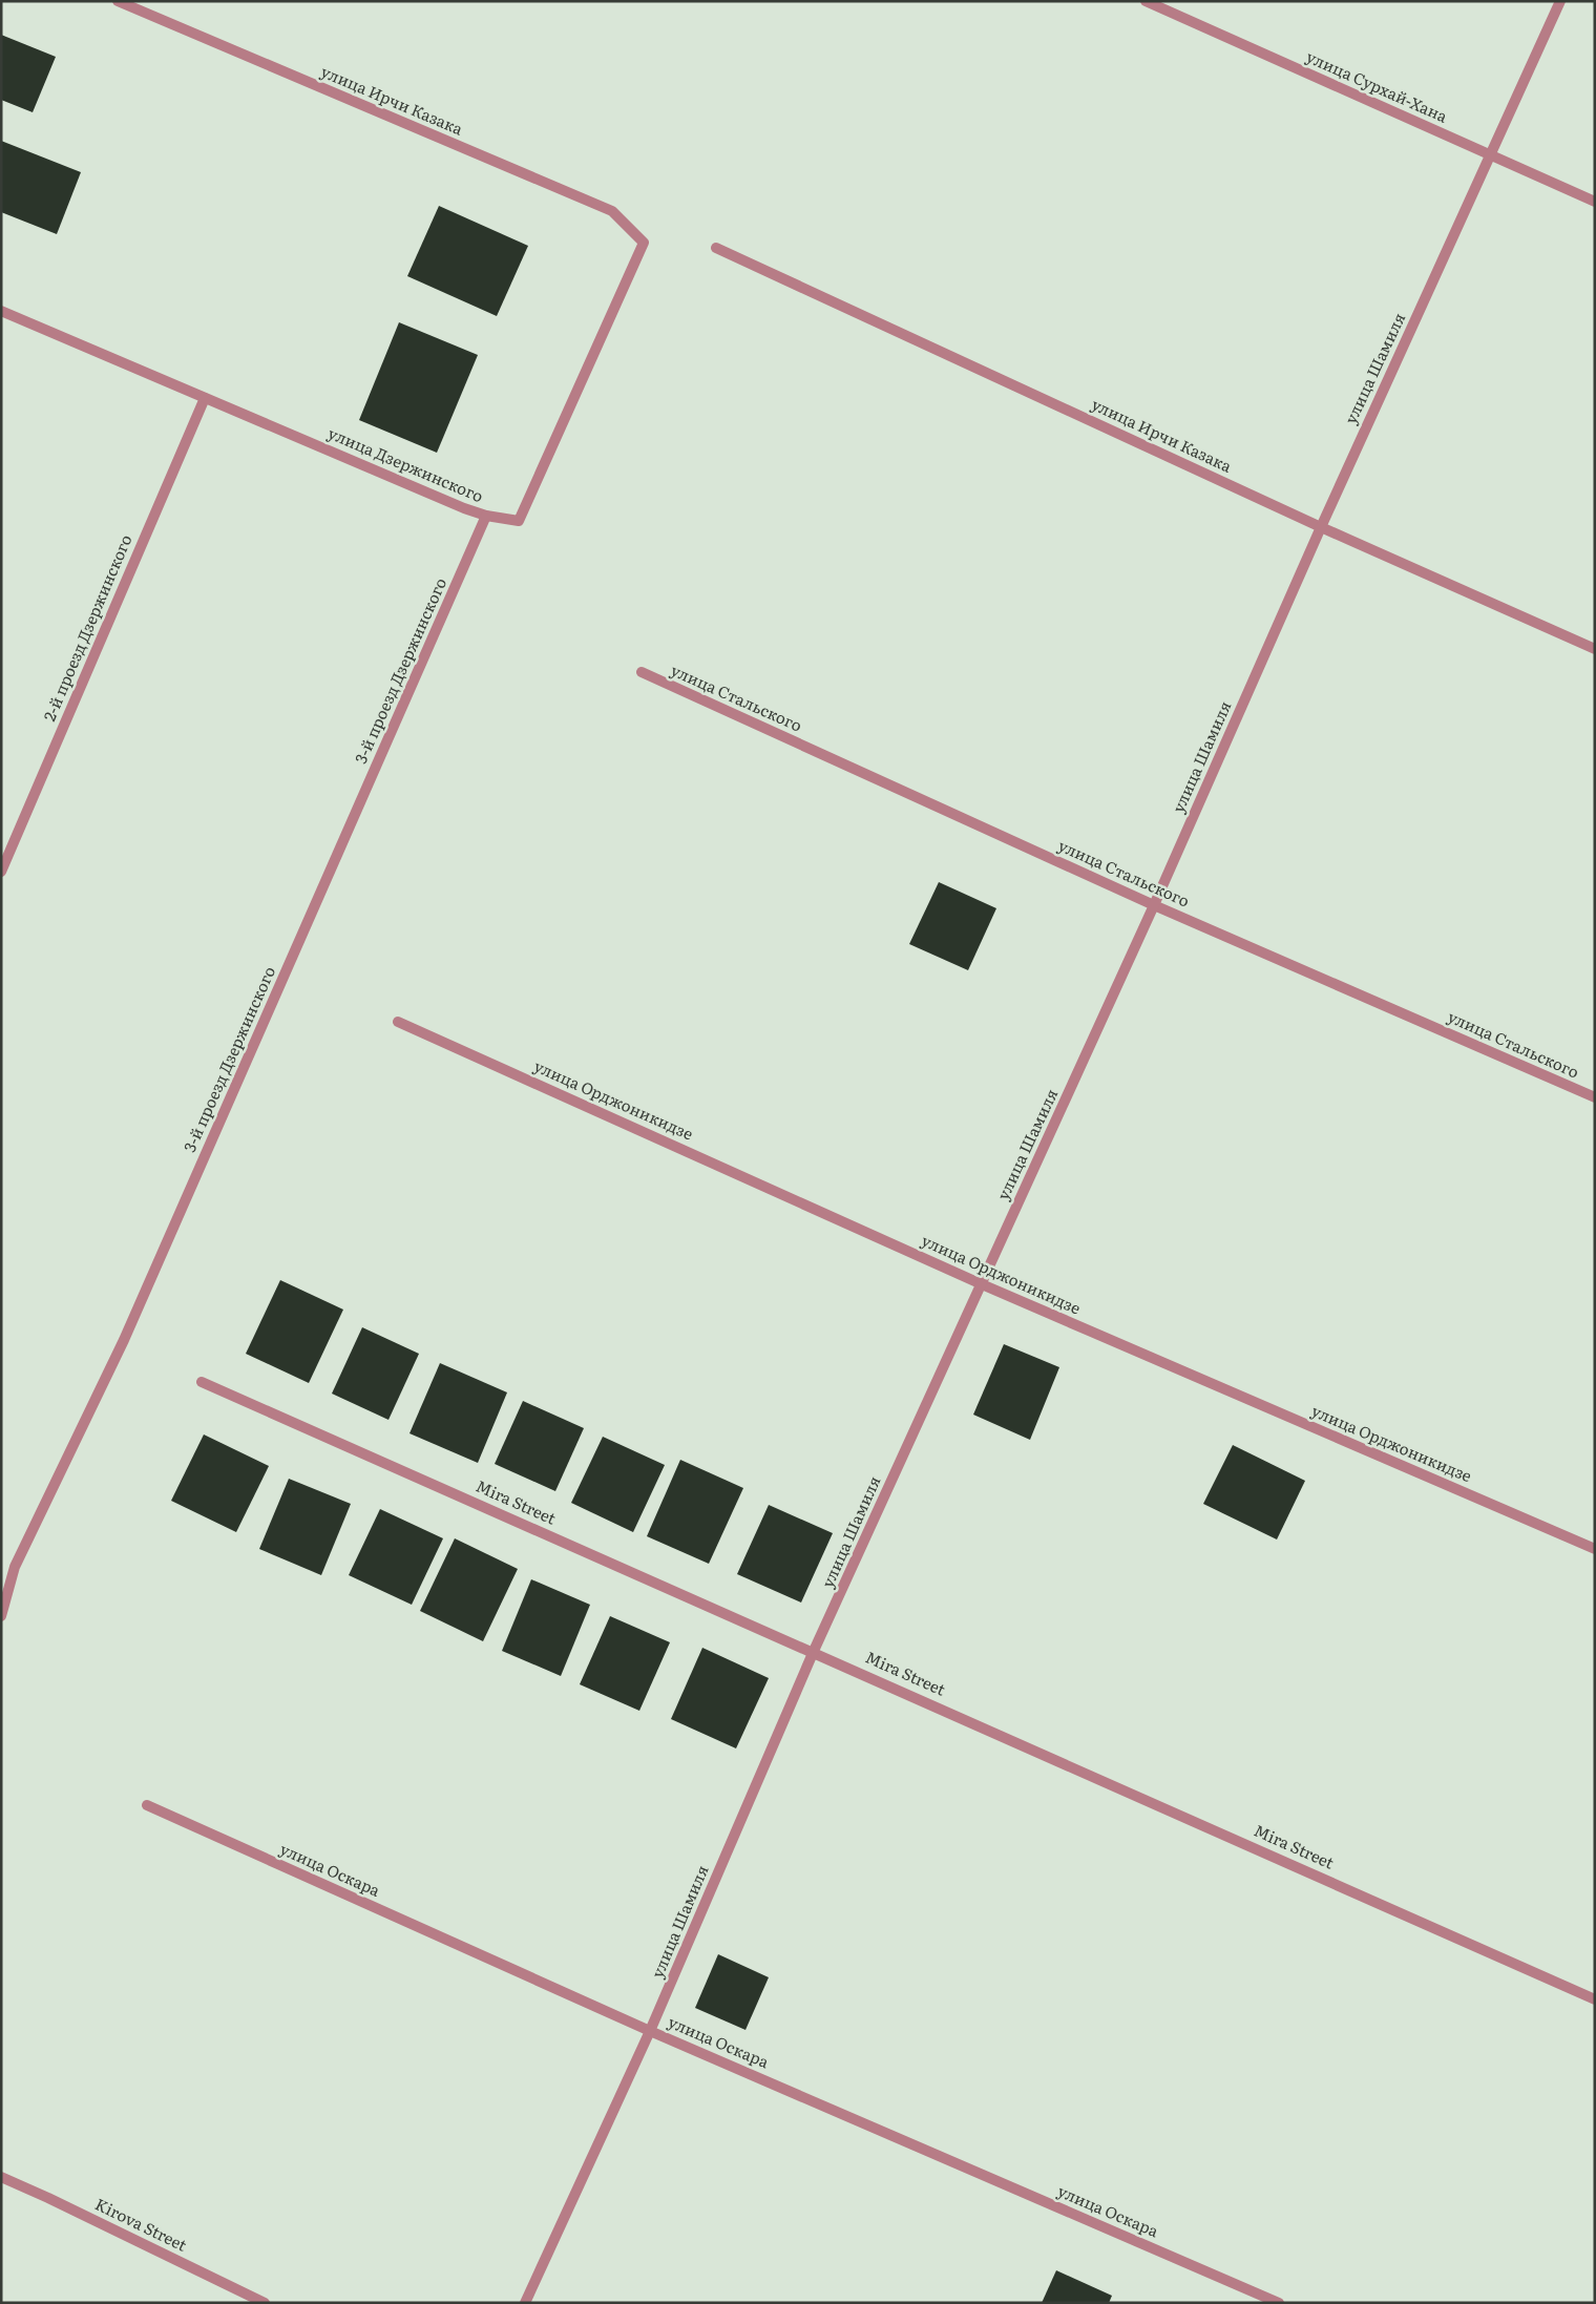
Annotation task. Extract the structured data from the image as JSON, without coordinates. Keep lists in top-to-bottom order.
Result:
{
  "streets": {
    "street": [
      "улица Сурхай-Хана",
      "улица Ирчи Казака",
      "улица Шамиля",
      "улица Дзержинского",
      "2-й проезд Дзержинского",
      "3-й проезд Дзержинского",
      "улица Стальского",
      "улица Орджоникидзе",
      "Mira Street",
      "улица Оскара",
      "Kirova Street"
    ]
  },
  "crossings": [
    ["улица Сурхай-Хана", "улица Шамиля"],
    ["улица Ирчи Казака", "улица Шамиля"],
    ["улица Ирчи Казака", "улица Дзержинского"],
    ["улица Шамиля", "улица Стальского"],
    ["улица Шамиля", "улица Орджоникидзе"],
    ["улица Шамиля", "Mira Street"],
    ["улица Шамиля", "улица Оскара"],
    ["улица Дзержинского", "2-й проезд Дзержинского"],
    ["улица Дзержинского", "3-й проезд Дзержинского"]
  ]
}
